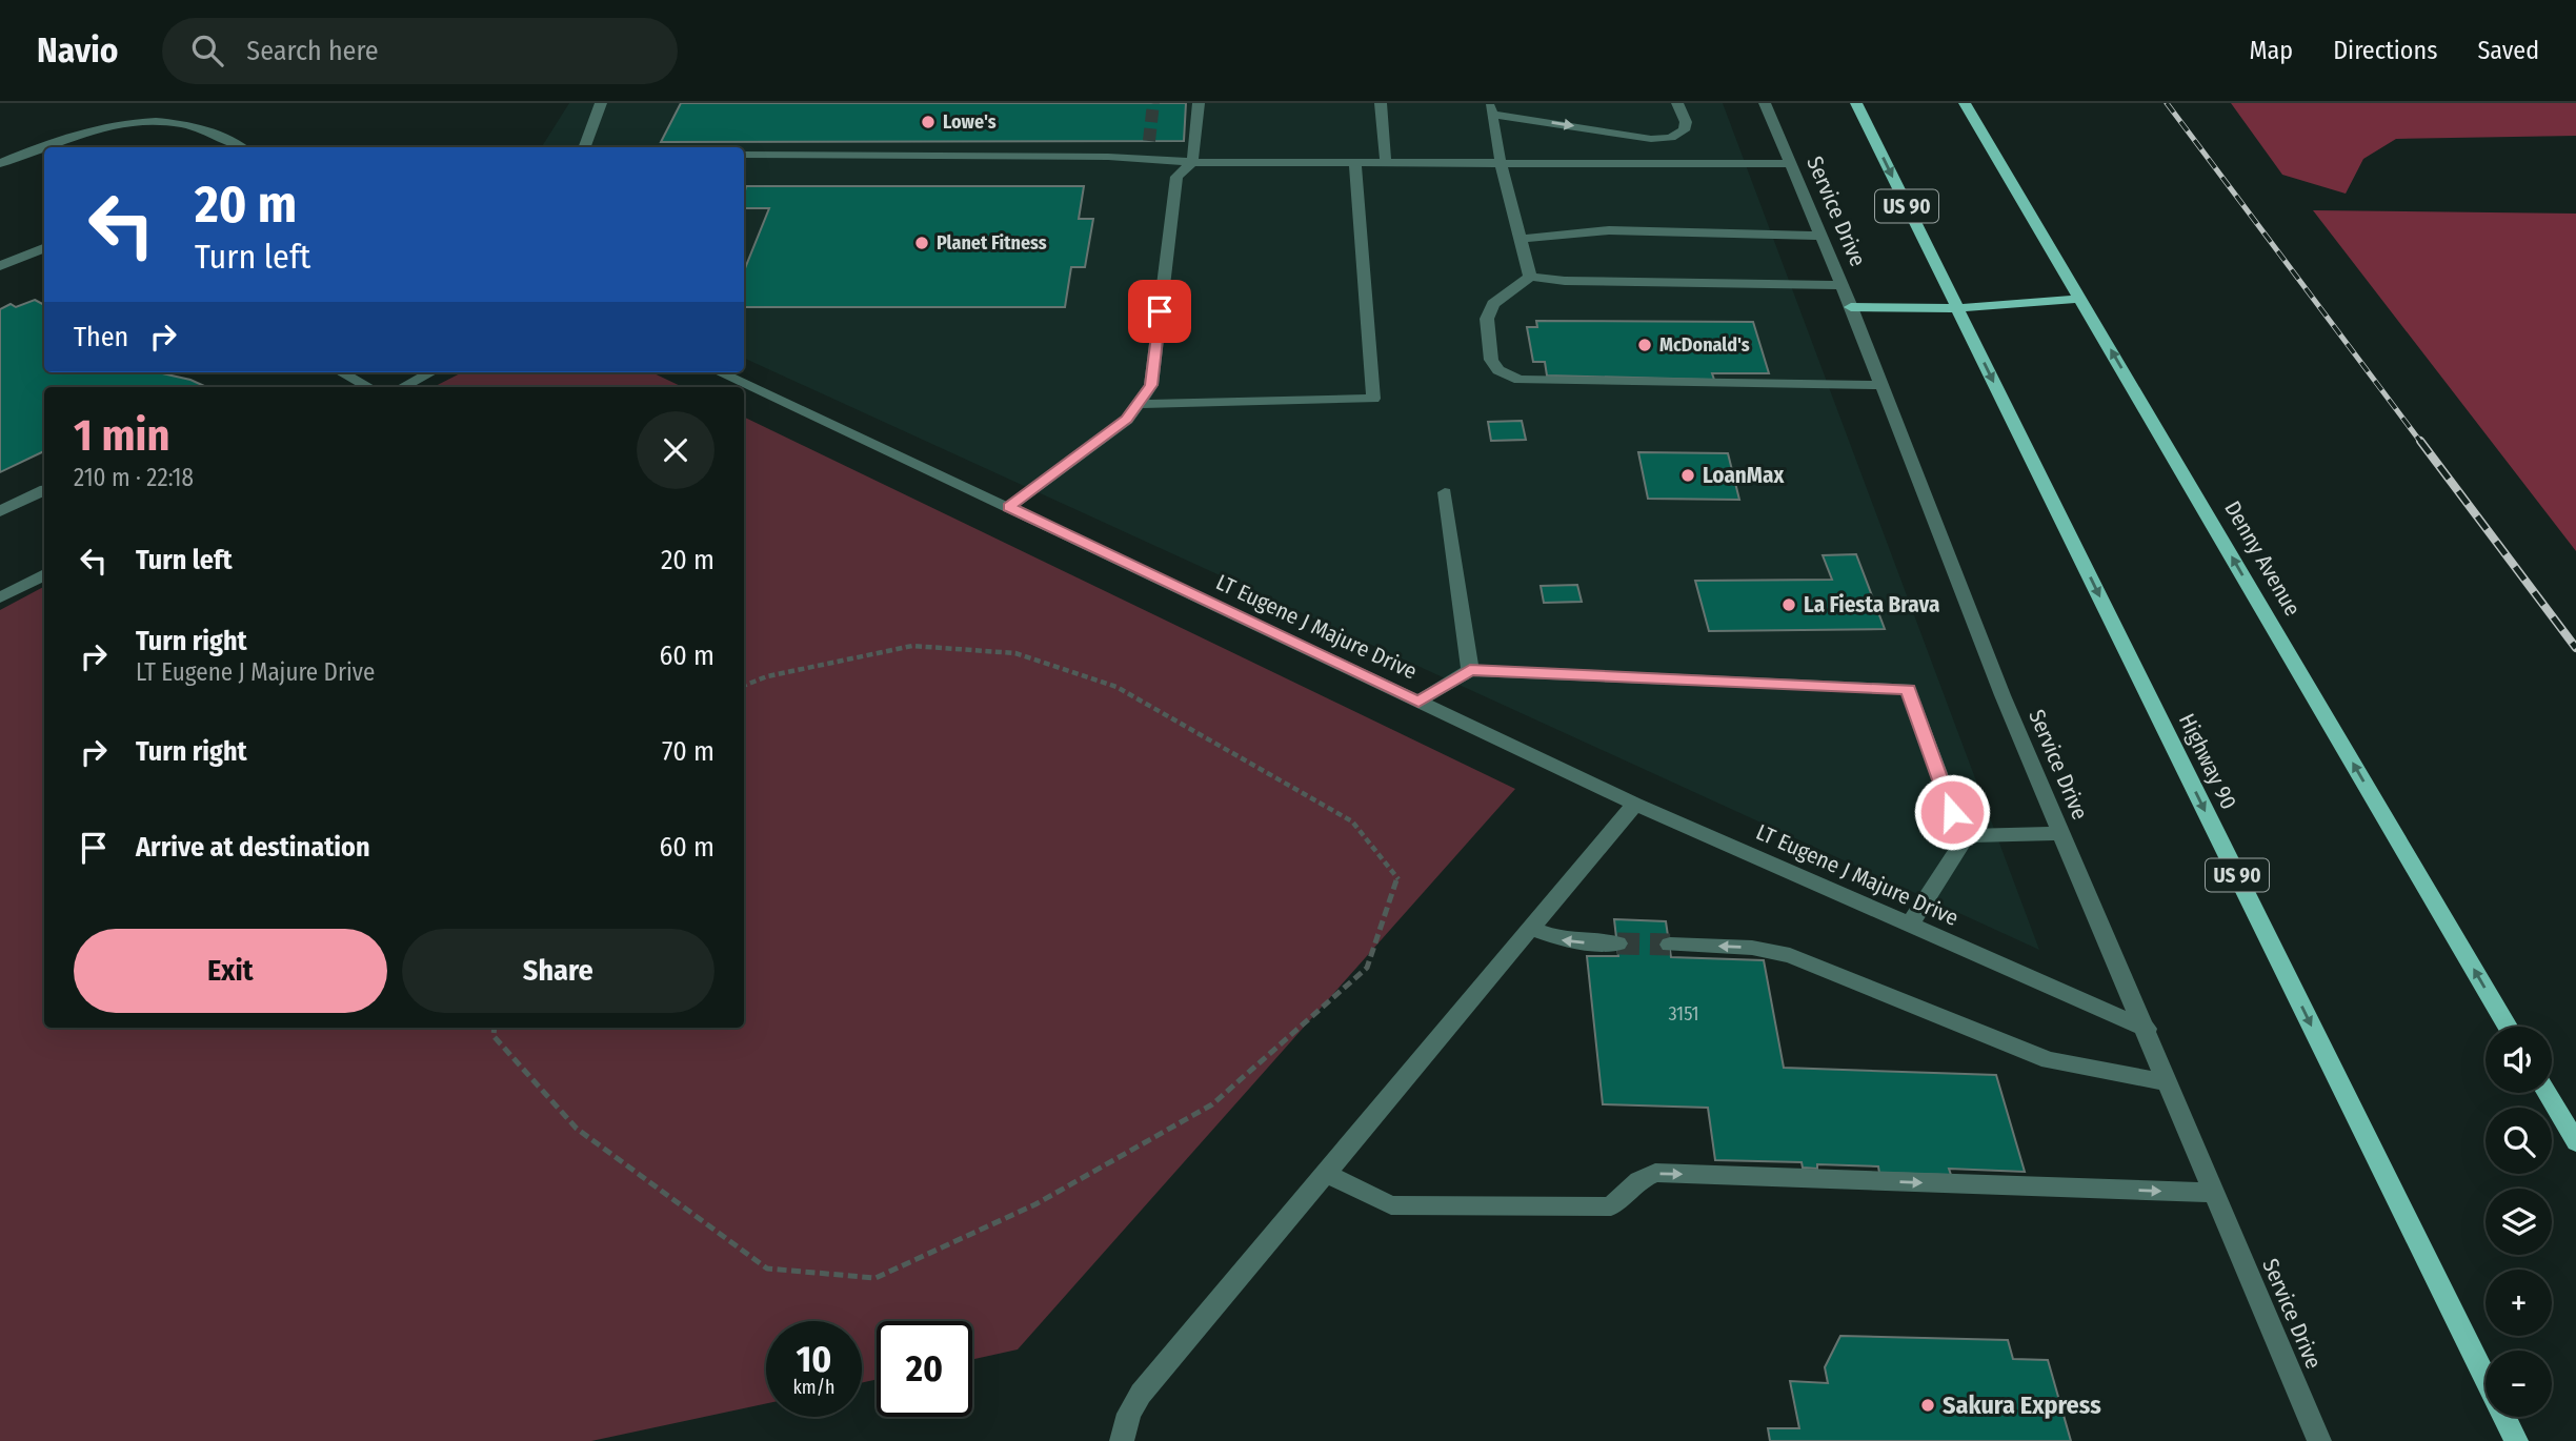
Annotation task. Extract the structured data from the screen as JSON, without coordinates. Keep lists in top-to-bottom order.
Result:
{
  "streets": {
    "main road": ["US 90", "Denny Avenue", "Highway 90"],
    "street": ["Service Drive", "LT Eugene J Majure Drive"]
  },
  "crossings": [
    ["Service Drive", "LT Eugene J Majure Drive"]
  ],
  "one_way": ["Denny Avenue", "Highway 90"],
  "places": [
    "Lowe's",
    "Planet Fitness",
    "McDonald's",
    "LoanMax",
    "La Fiesta Brava",
    "Sakura Express"
  ],
  "house_numbers": ["3151"],
  "page": {
    "header": "Navio",
    "search": "Search here",
    "nav": ["Map", "Directions", "Saved"],
    "turn": ["20 m", "Turn left"],
    "then": "Then",
    "heading": ["1 min", "210 m · 22:18"],
    "list": [
      {
        "name": "Turn left",
        "value": "20 m"
      },
      {
        "name": "Turn right",
        "note": "LT Eugene J Majure Drive",
        "value": "60 m"
      },
      {
        "name": "Turn right",
        "value": "70 m"
      },
      {
        "name": "Arrive at destination",
        "value": "60 m"
      }
    ],
    "buttons": ["Exit", "Share"],
    "map_buttons": ["+", "−"],
    "speed": "10 km/h",
    "limit": "20"
  }
}
